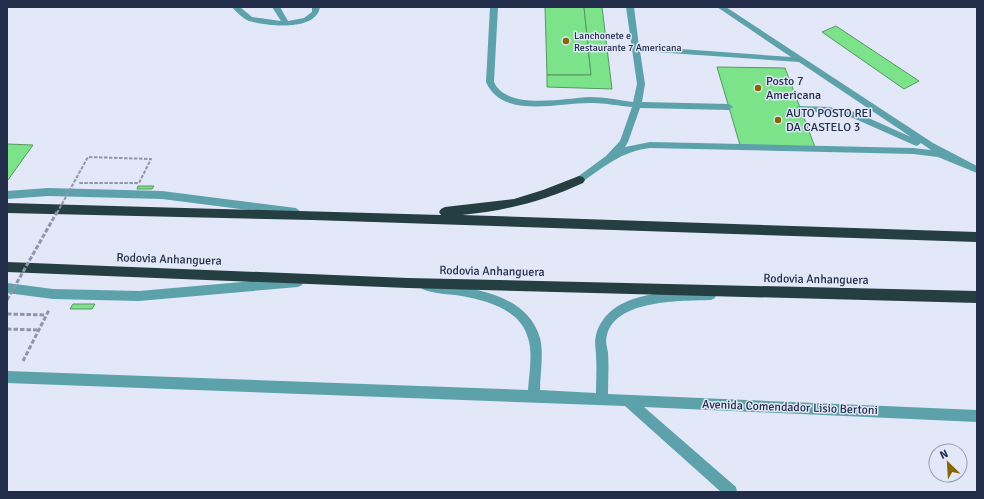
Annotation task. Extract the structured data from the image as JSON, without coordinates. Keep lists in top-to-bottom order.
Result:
{
  "streets": {
    "highway": ["Rodovia Anhanguera"],
    "street": ["Avenida Comendador Lisio Bertoni"]
  },
  "places": ["Lanchonete e Restaurante 7 Americana", "Posto 7 Americana", "AUTO POSTO REI DA CASTELO 3"],
  "north": "top left"
}
